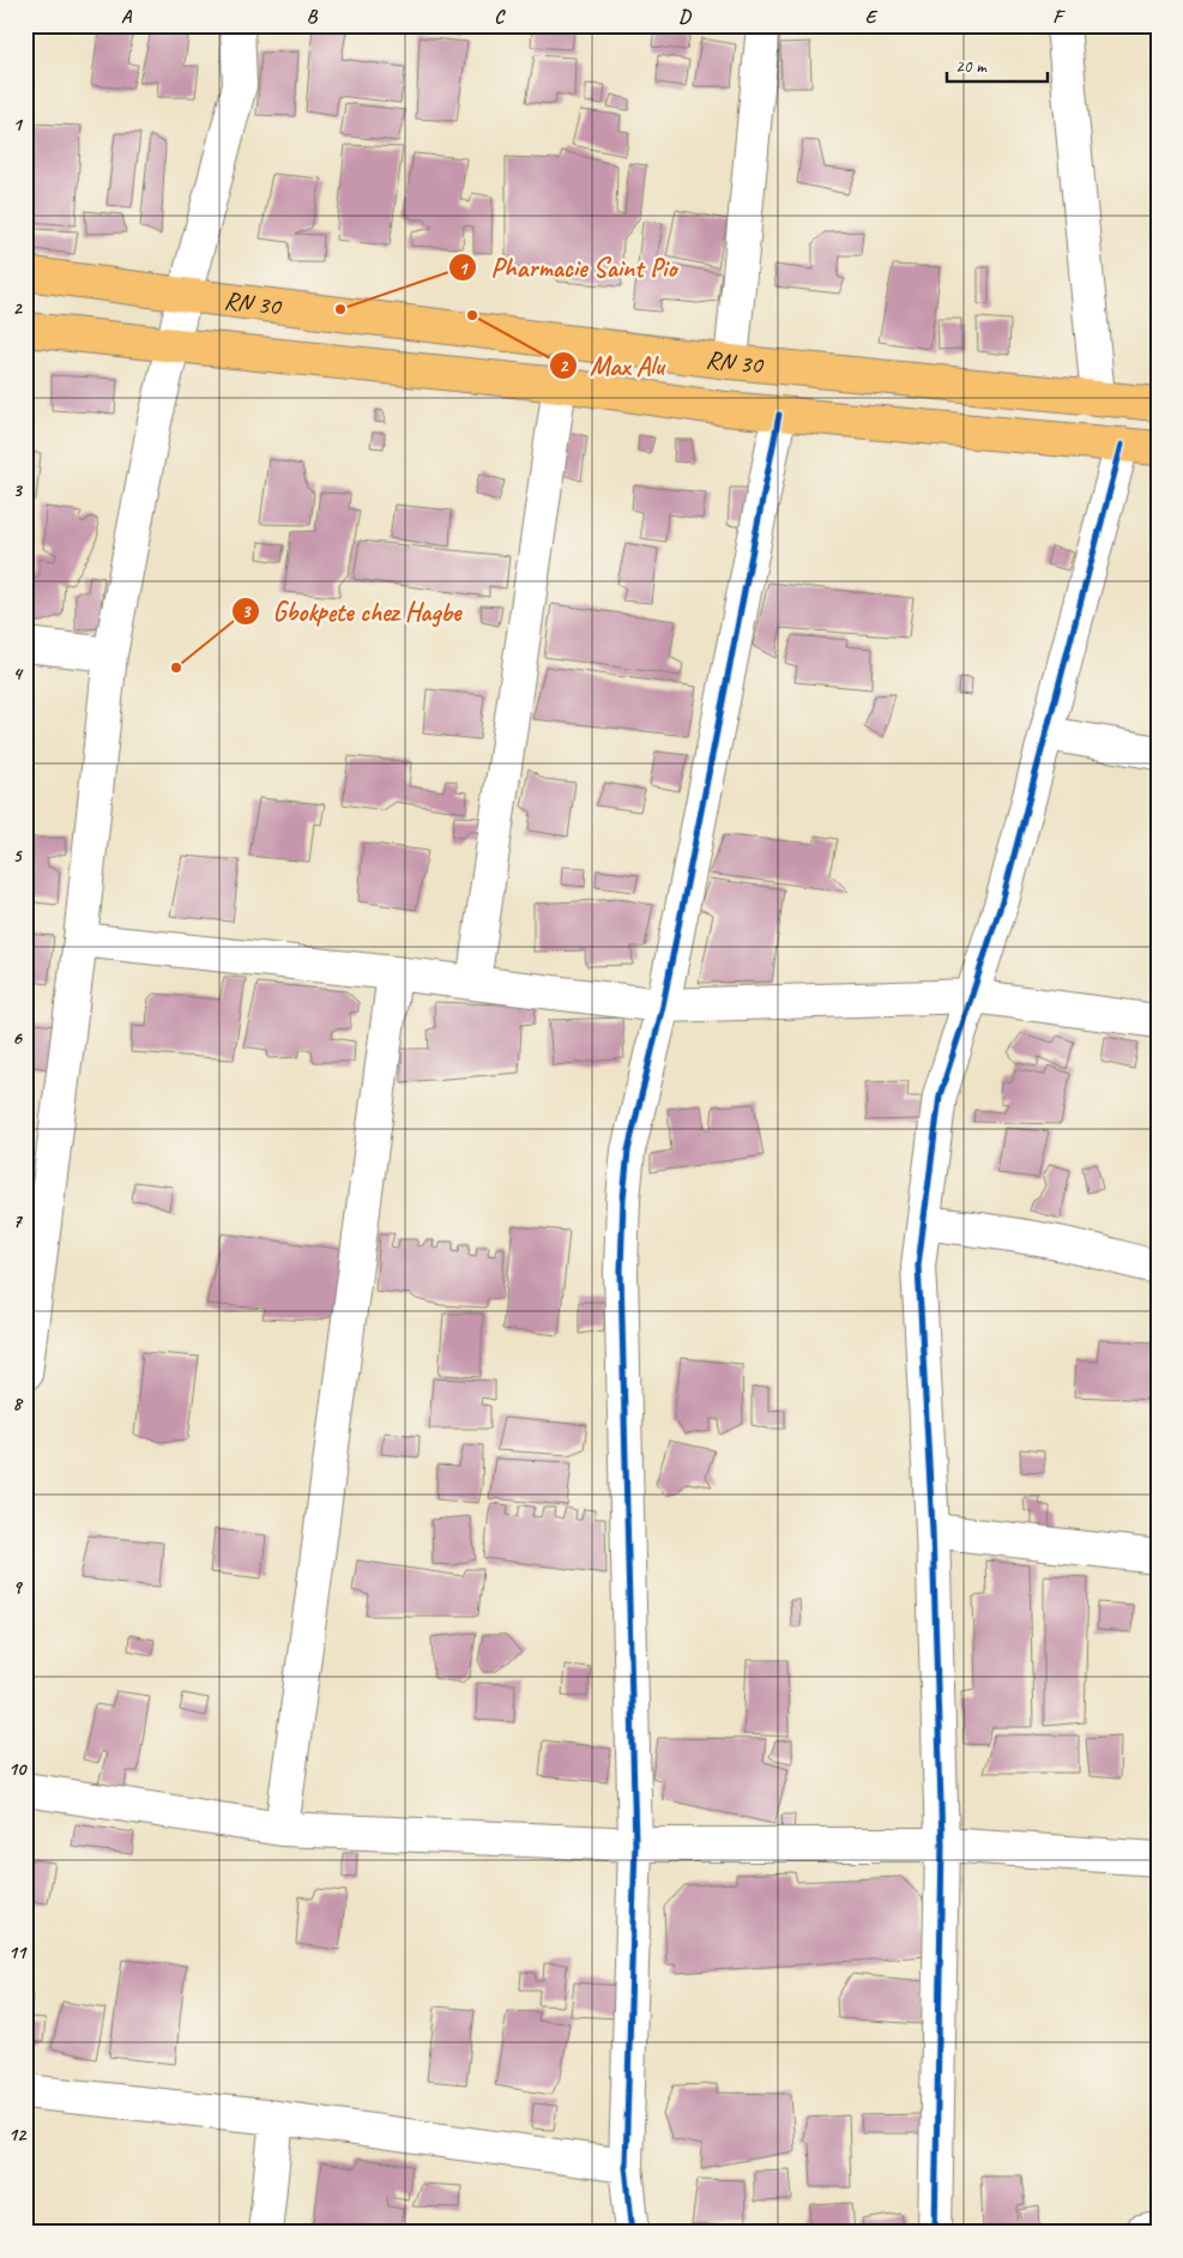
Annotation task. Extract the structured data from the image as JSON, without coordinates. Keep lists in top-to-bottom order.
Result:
{
  "streets": {
    "main road": ["RN 30"]
  },
  "places": ["Pharmacie Saint Pio", "Max Alu", "Gbokpete chez Hagbe"],
  "scale_bar": "20 m",
  "grid": {
    "columns": [
      "A",
      "B",
      "C",
      "D",
      "E",
      "F"
    ],
    "rows": [
      "1",
      "2",
      "3",
      "4",
      "5",
      "6",
      "7",
      "8",
      "9",
      "10",
      "11",
      "12"
    ]
  }
}
